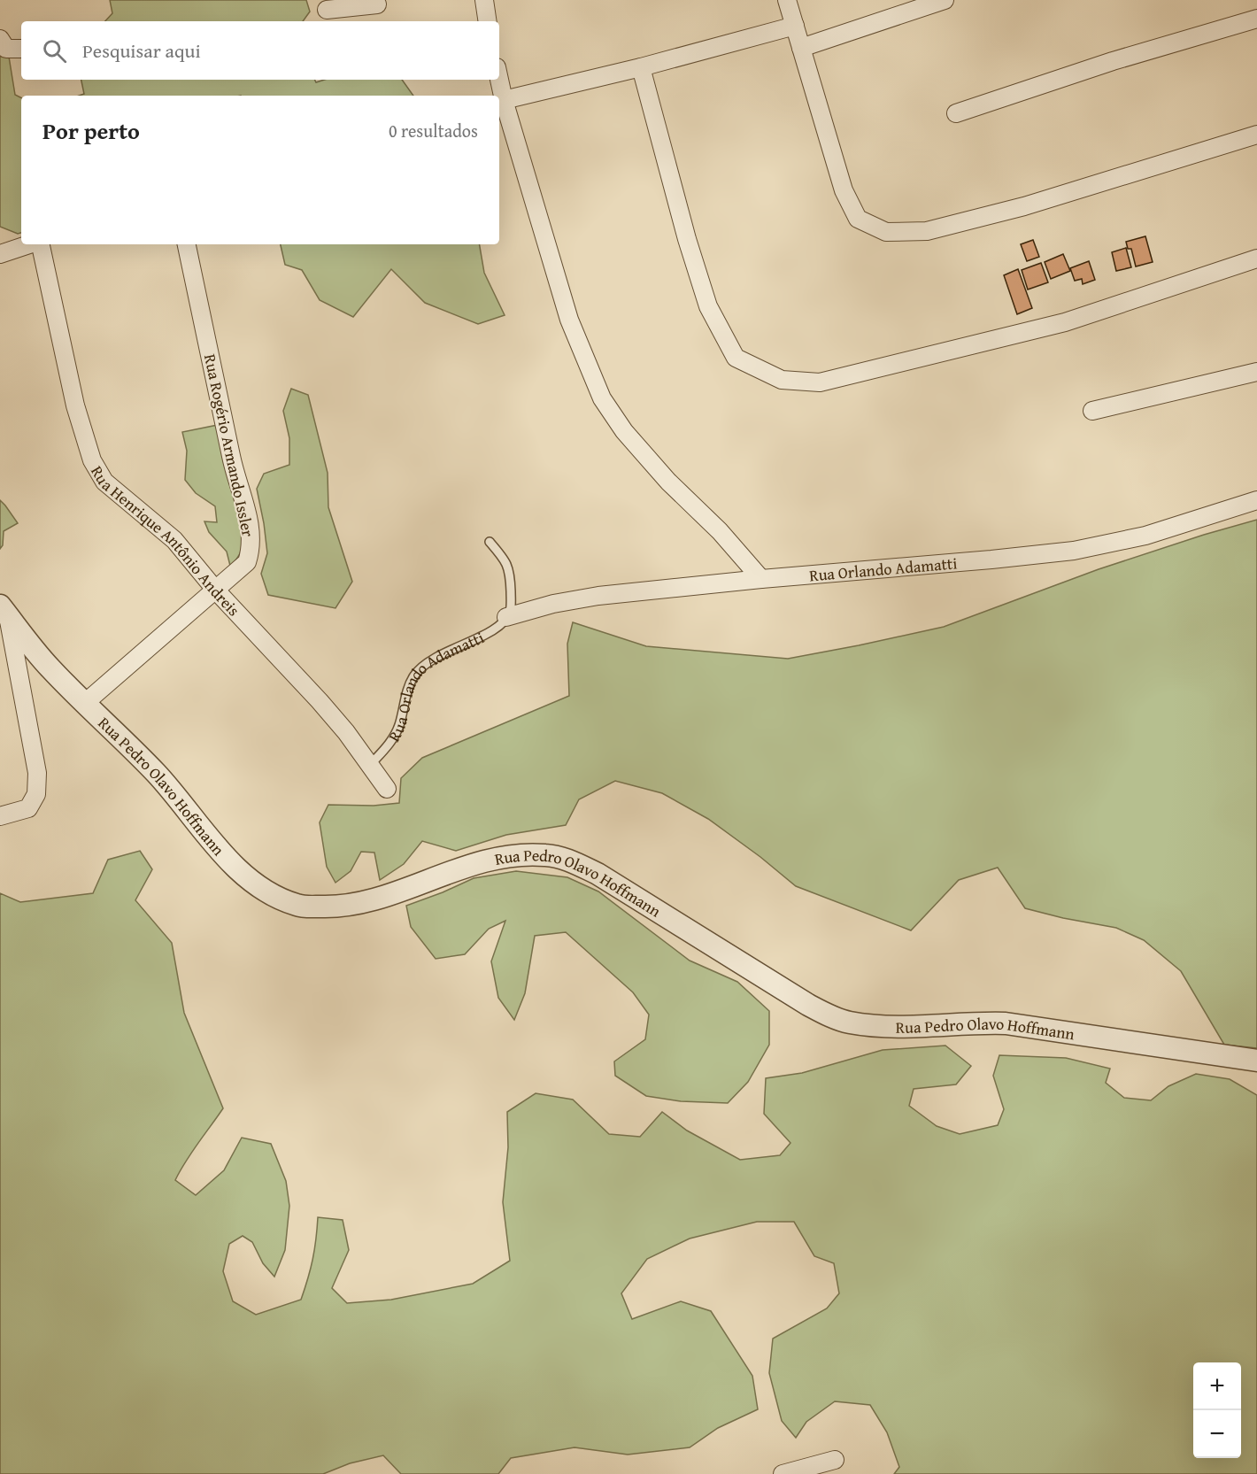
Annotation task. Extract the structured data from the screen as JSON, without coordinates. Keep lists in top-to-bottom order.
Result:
{
  "streets": {
    "street": [
      "Rua Rogério Armando Issler",
      "Rua Henrique Antônio Andreis",
      "Rua Orlando Adamatti",
      "Rua Pedro Olavo Hoffmann"
    ]
  },
  "crossings": [
    ["Rua Rogério Armando Issler", "Rua Henrique Antônio Andreis"],
    ["Rua Rogério Armando Issler", "Rua Pedro Olavo Hoffmann"],
    ["Rua Henrique Antônio Andreis", "Rua Orlando Adamatti"]
  ],
  "page": {
    "search": "Pesquisar aqui",
    "heading": ["Por perto", "0 resultados"],
    "map_buttons": ["+", "−"]
  }
}
